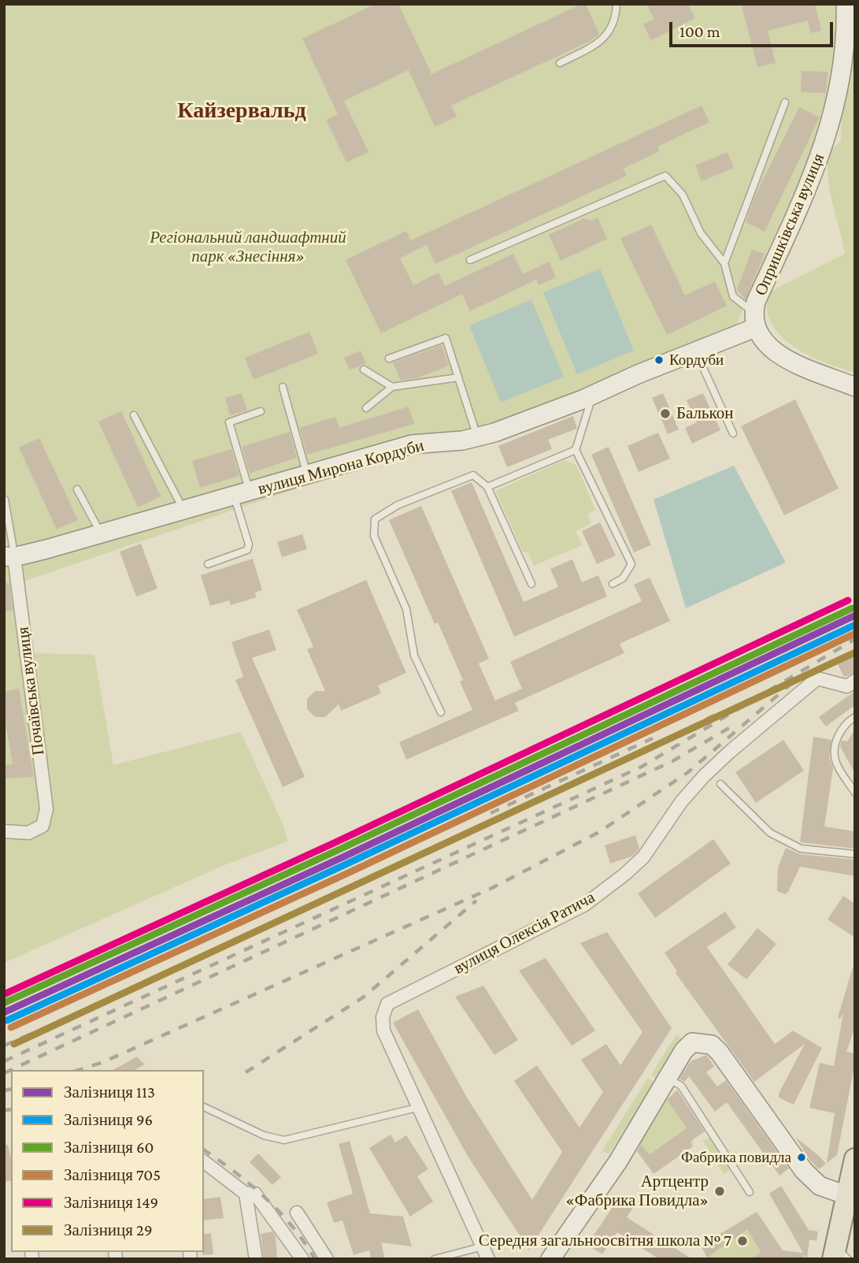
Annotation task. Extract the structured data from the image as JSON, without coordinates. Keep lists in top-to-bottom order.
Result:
{
  "streets": {
    "street": [
      "Опришківська вулиця",
      "вулиця Мирона Кордуби",
      "Почаївська вулиця",
      "вулиця Олексія Ратича"
    ]
  },
  "crossings": [
    ["Опришківська вулиця", "вулиця Мирона Кордуби"],
    ["вулиця Мирона Кордуби", "Почаївська вулиця"]
  ],
  "districts": ["Кайзервальд"],
  "parks": ["Регіональний ландшафтний парк «Знесіння»"],
  "places": [
    "Кордуби",
    "Балькон",
    "Фабрика повидла",
    "Артцентр «Фабрика Повидла»",
    "Середня загальноосвітня школа № 7"
  ],
  "lines": [
    "rail line 149",
    "rail line 60",
    "rail line 113",
    "rail line 96",
    "rail line 705",
    "rail line 29"
  ],
  "legend": [
    "Залізниця 113",
    "Залізниця 96",
    "Залізниця 60",
    "Залізниця 705",
    "Залізниця 149",
    "Залізниця 29"
  ],
  "scale_bar": "100 m"
}
